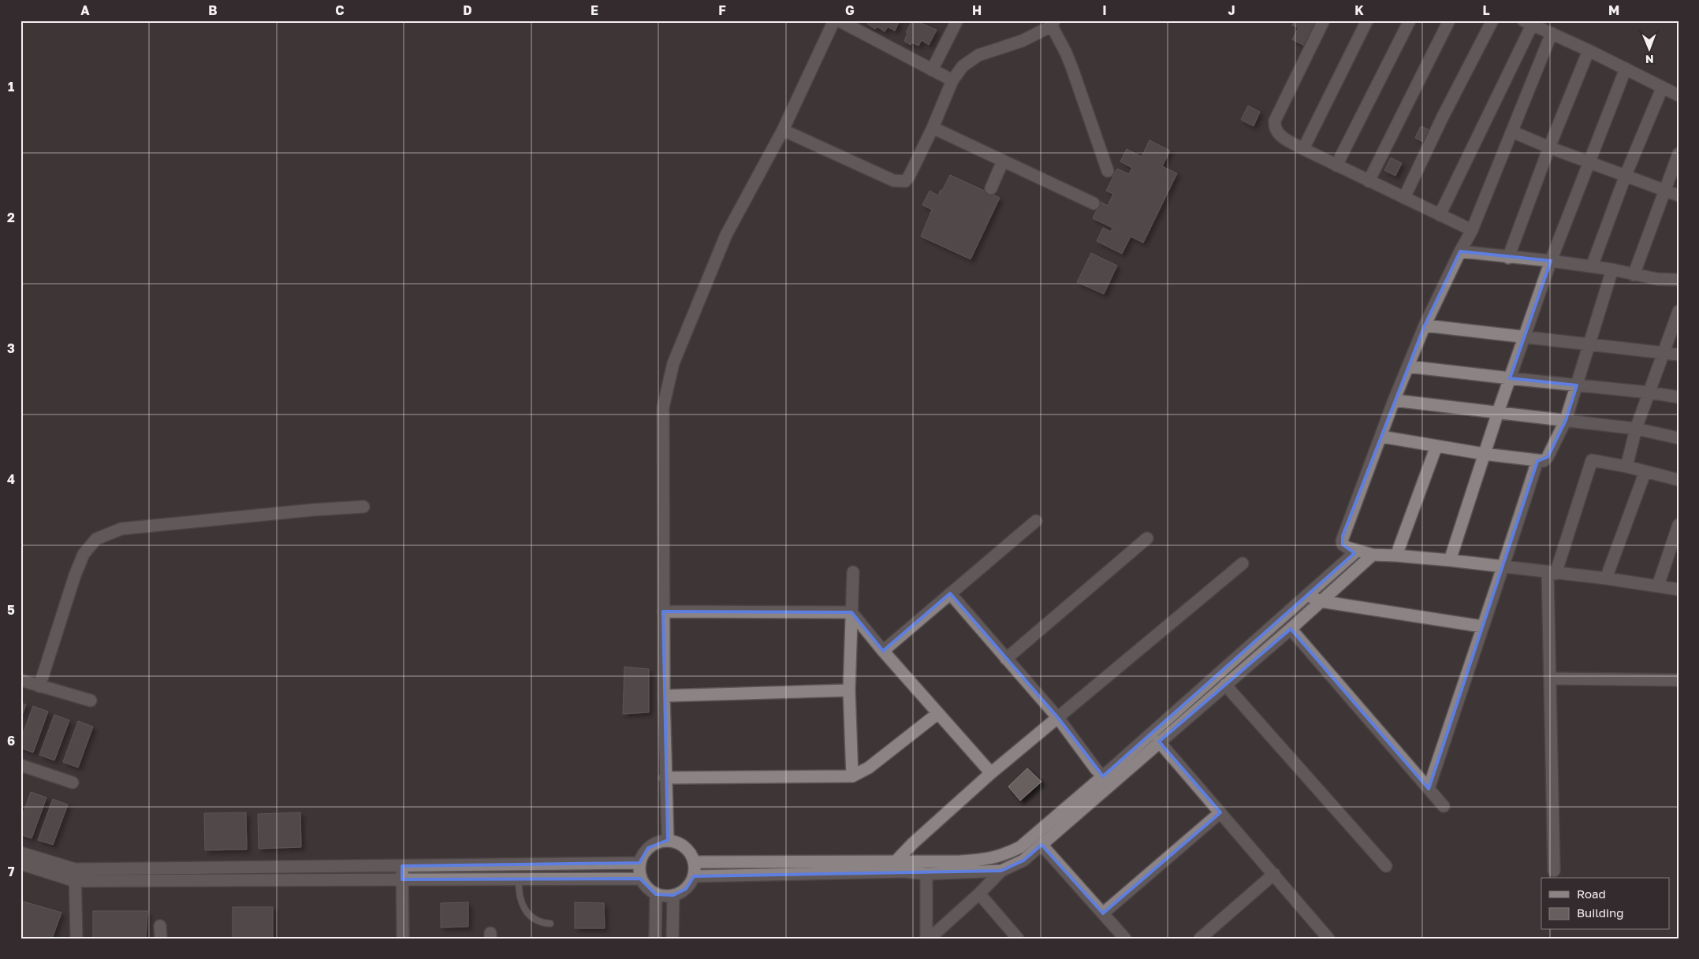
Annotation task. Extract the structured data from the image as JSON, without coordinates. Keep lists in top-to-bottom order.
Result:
{
  "legend": ["Road", "Building"],
  "north": "bottom",
  "grid": {
    "columns": [
      "A",
      "B",
      "C",
      "D",
      "E",
      "F",
      "G",
      "H",
      "I",
      "J",
      "K",
      "L",
      "M"
    ],
    "rows": [
      "1",
      "2",
      "3",
      "4",
      "5",
      "6",
      "7"
    ]
  }
}
